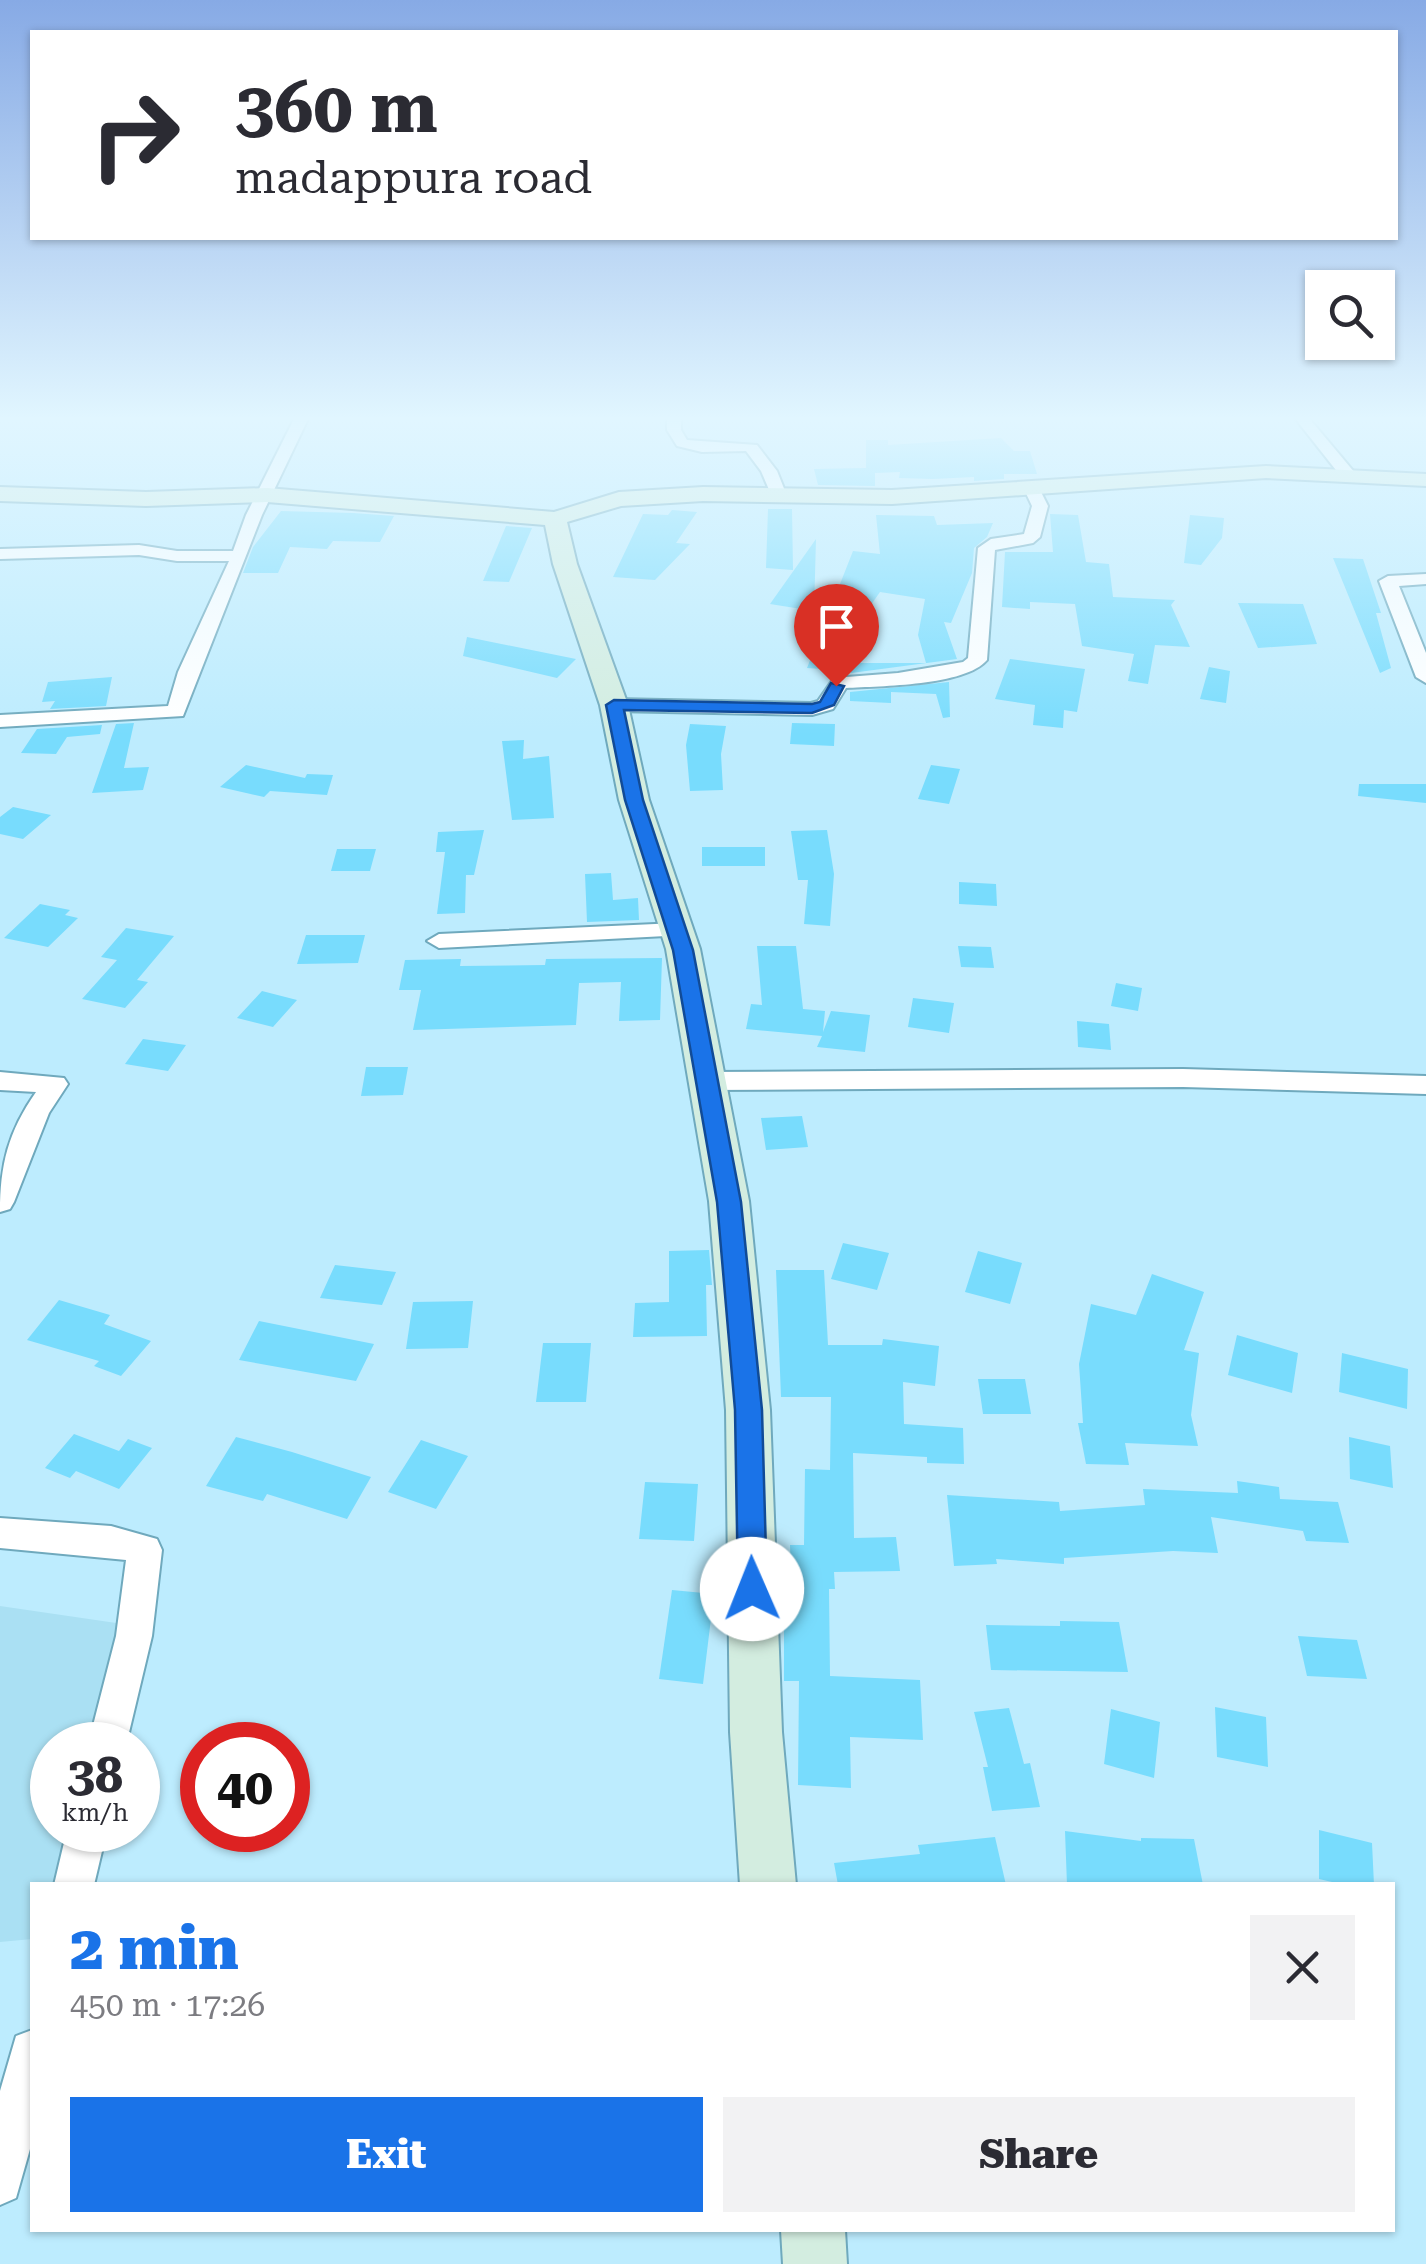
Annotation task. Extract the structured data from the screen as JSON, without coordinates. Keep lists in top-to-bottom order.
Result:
{
  "page": {
    "turn": ["360 m", "madappura road"],
    "speed": "38 km/h",
    "limit": "40",
    "heading": ["2 min", "450 m · 17:26"],
    "buttons": ["Exit", "Share"]
  }
}
